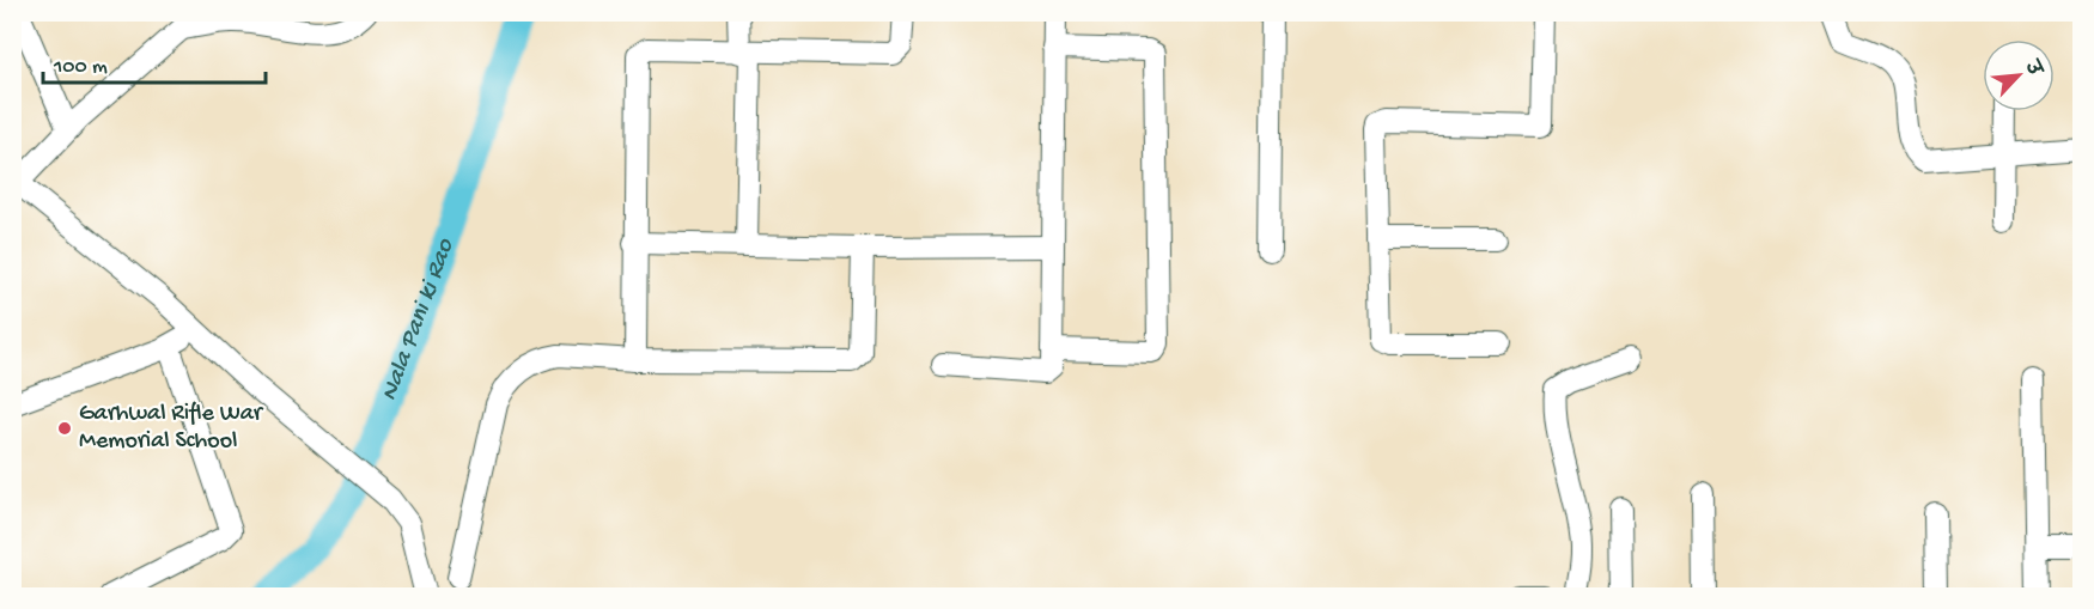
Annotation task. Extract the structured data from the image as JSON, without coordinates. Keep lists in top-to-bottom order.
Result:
{
  "water": ["Nala Pani ki Rao"],
  "places": ["Garhwal Rifle War Memorial School"],
  "scale_bar": "100 m",
  "north": "top right"
}
